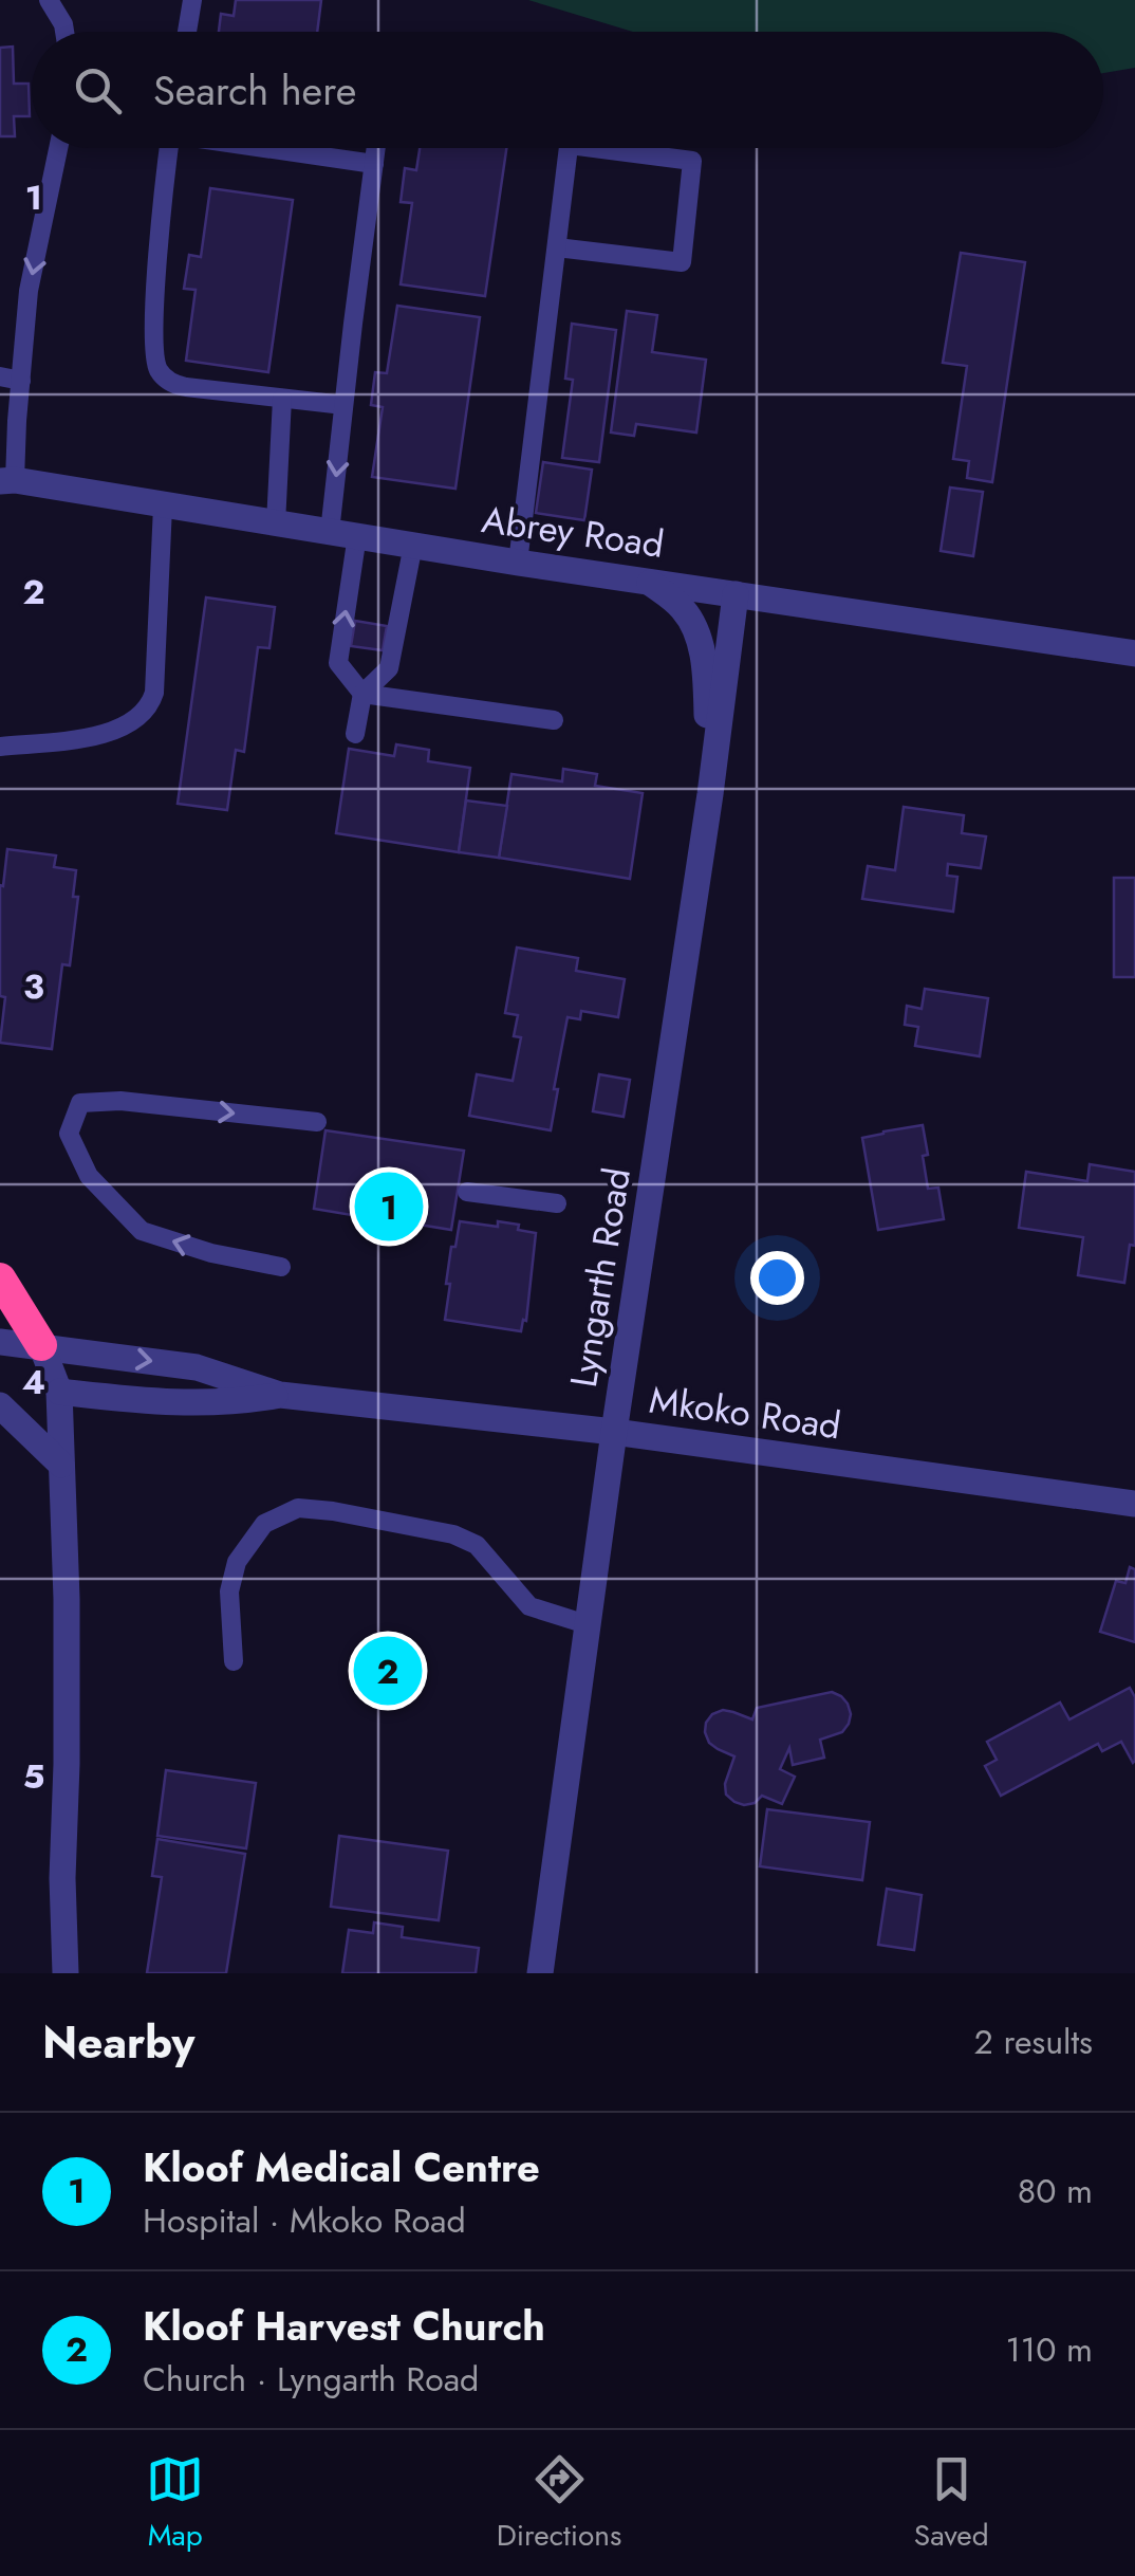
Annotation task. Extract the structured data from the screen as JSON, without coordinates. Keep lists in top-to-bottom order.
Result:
{
  "streets": {
    "street": ["Abrey Road", "Lyngarth Road", "Mkoko Road"]
  },
  "crossings": [
    ["Abrey Road", "Lyngarth Road"],
    ["Lyngarth Road", "Mkoko Road"]
  ],
  "page": {
    "search": "Search here",
    "pins": ["1", "2"],
    "heading": ["Nearby", "2 results"],
    "list": [
      {
        "mark": "1",
        "name": "Kloof Medical Centre",
        "note": "Hospital · Mkoko Road",
        "value": "80 m"
      },
      {
        "mark": "2",
        "name": "Kloof Harvest Church",
        "note": "Church · Lyngarth Road",
        "value": "110 m"
      }
    ],
    "nav": ["Map", "Directions", "Saved"]
  },
  "grid": {
    "rows": [
      "1",
      "2",
      "3",
      "4",
      "5"
    ]
  }
}
